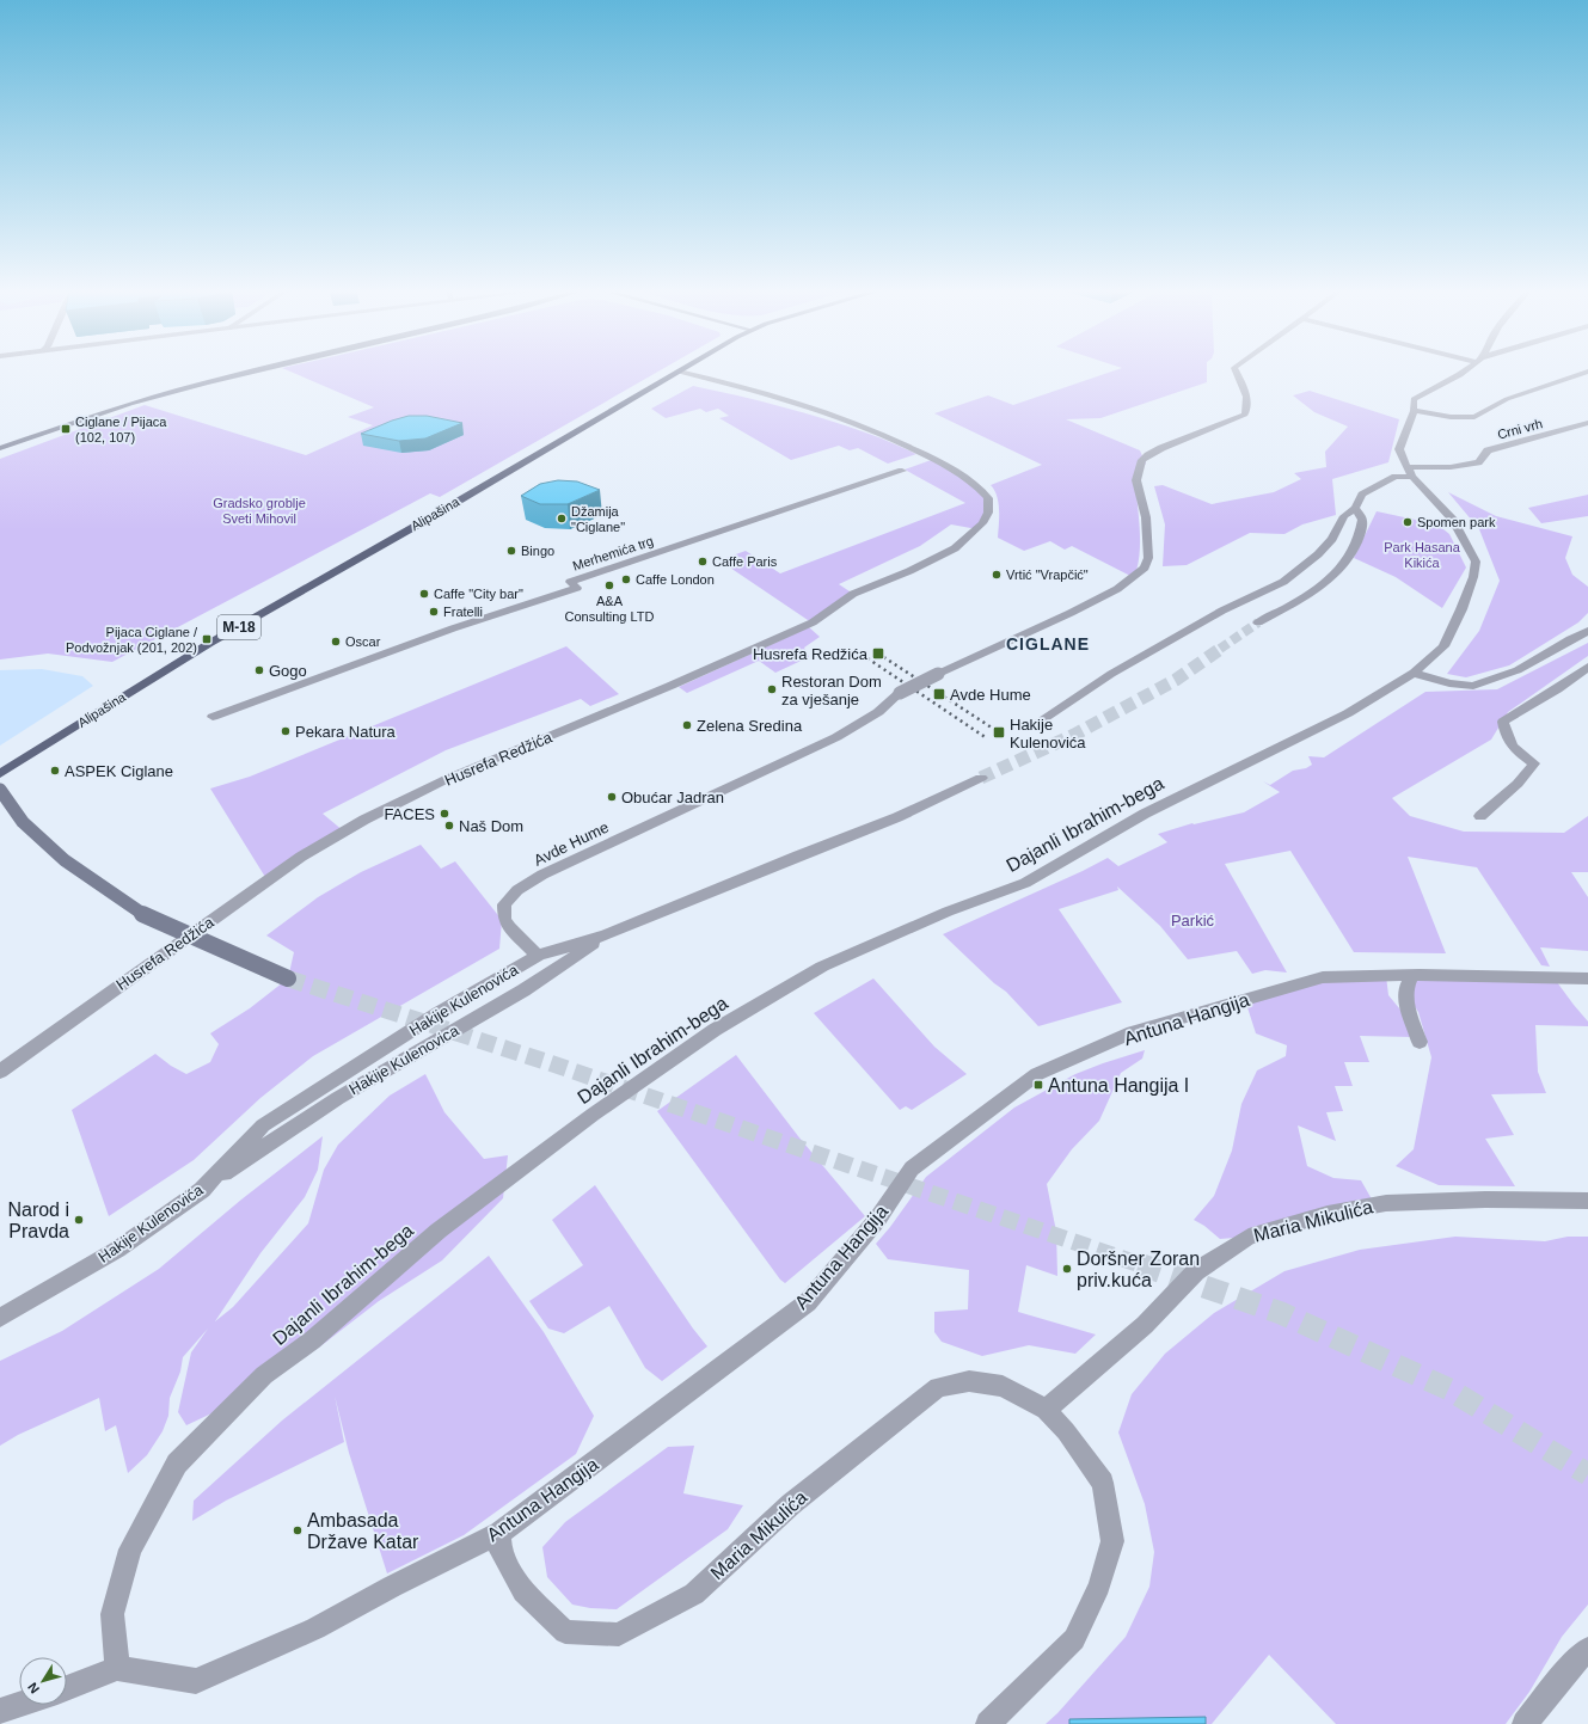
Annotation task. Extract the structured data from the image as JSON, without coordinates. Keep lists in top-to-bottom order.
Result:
{
  "streets": {
    "main road": ["Alipašina", "M-18"],
    "street": [
      "Crni vrh",
      "Merhemića trg",
      "Husrefa Redžića",
      "Dajanli Ibrahim-bega",
      "Avde Hume",
      "Hakije Kulenovića",
      "Antuna Hangija",
      "Hakije Kulenovica",
      "Maria Mikulića"
    ]
  },
  "crossings": [
    ["Crni vrh", "Dajanli Ibrahim-bega"],
    ["Alipašina", "Husrefa Redžića"],
    ["Dajanli Ibrahim-bega", "Antuna Hangija"],
    ["Avde Hume", "Hakije Kulenovića"],
    ["Hakije Kulenovića", "Hakije Kulenovica"],
    ["Antuna Hangija", "Maria Mikulića"]
  ],
  "districts": ["CIGLANE"],
  "parks": ["Gradsko groblje Sveti Mihovil", "Park Hasana Kikića", "Parkić"],
  "places": {
    "transit": [
      "Ciglane / Pijaca (102, 107)",
      "Pijaca Ciglane / Podvožnjak (201, 202)",
      "Husrefa Redžića",
      "Avde Hume",
      "Hakije Kulenovića",
      "Antuna Hangija I"
    ],
    "other": [
      "Džamija \"Ciglane\"",
      "Spomen park",
      "Bingo",
      "Caffe Paris",
      "Vrtić \"Vrapčić\"",
      "Caffe London",
      "A&A Consulting LTD",
      "Caffe \"City bar\"",
      "Fratelli",
      "Oscar",
      "Gogo",
      "Restoran Dom za vješanje",
      "Zelena Sredina",
      "Pekara Natura",
      "ASPEK Ciglane",
      "Obućar Jadran",
      "FACES",
      "Naš Dom",
      "Narod i Pravda",
      "Doršner Zoran priv.kuća",
      "Ambasada Države Katar"
    ]
  },
  "north": "bottom left"
}
